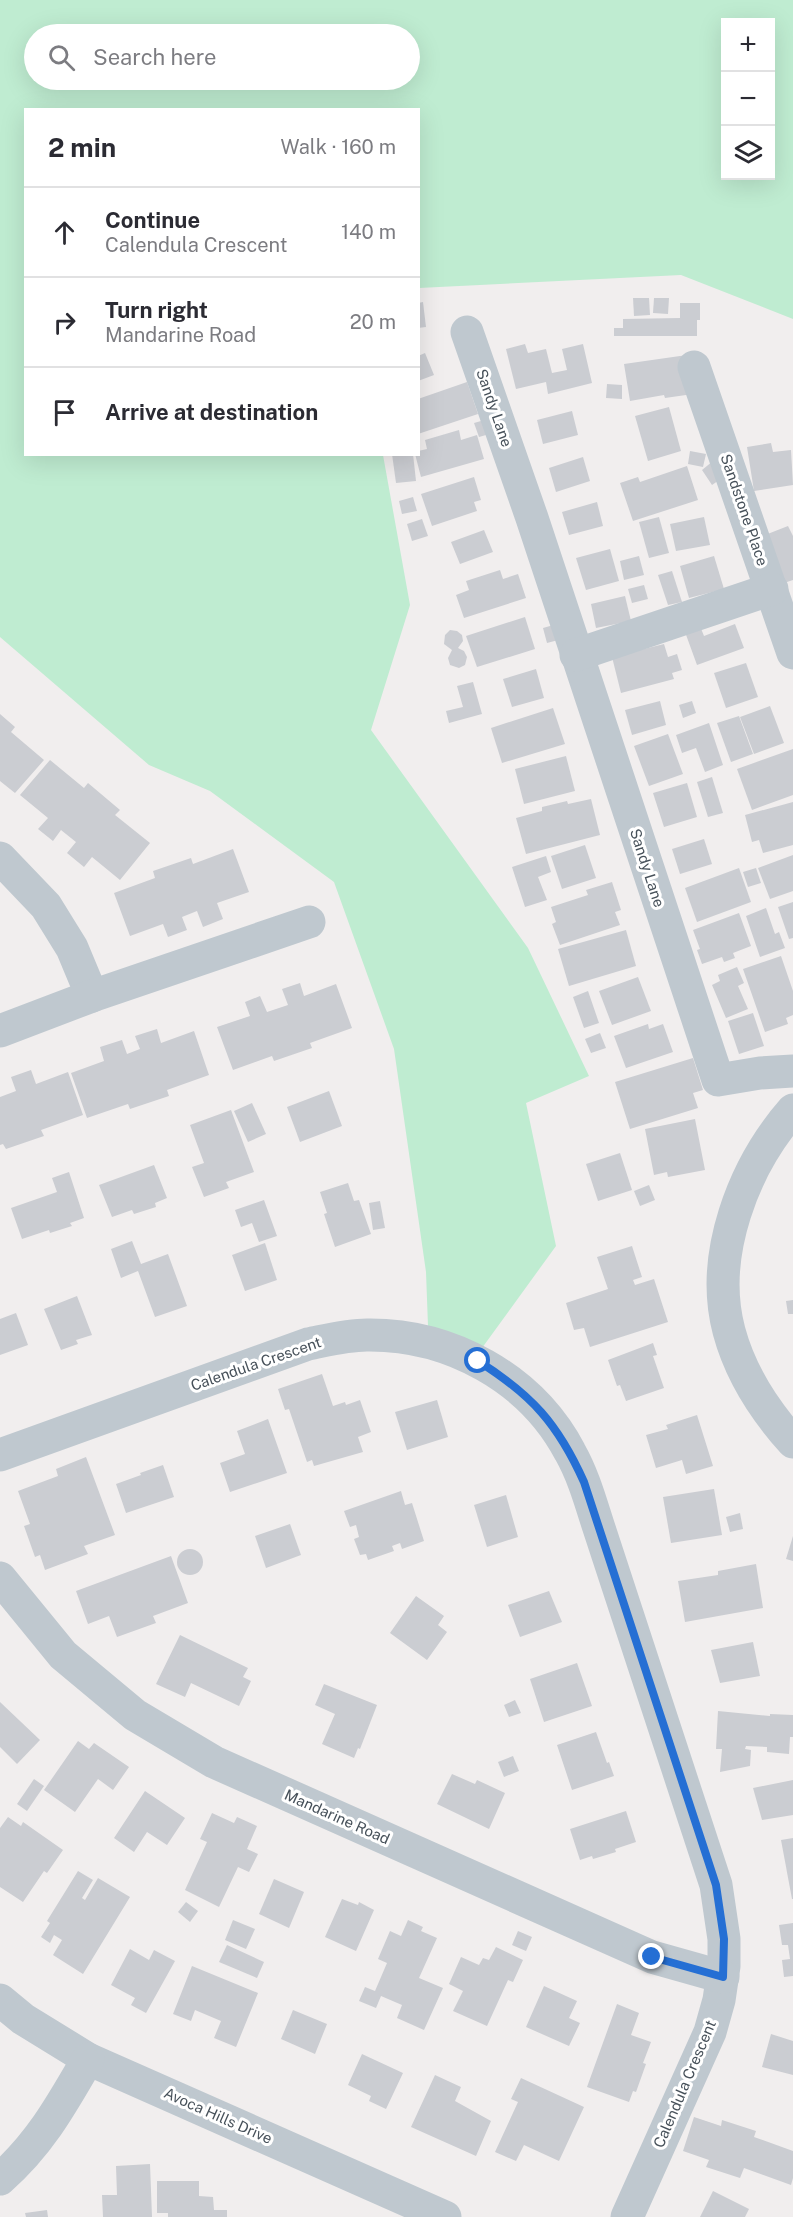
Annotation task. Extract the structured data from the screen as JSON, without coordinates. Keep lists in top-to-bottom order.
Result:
{
  "streets": {
    "street": [
      "Sandy Lane",
      "Sandstone Place",
      "Calendula Crescent",
      "Mandarine Road",
      "Avoca Hills Drive"
    ]
  },
  "crossings": [
    ["Calendula Crescent", "Mandarine Road"]
  ],
  "page": {
    "map_buttons": ["+", "−"],
    "search": "Search here",
    "heading": ["2 min", "Walk · 160 m"],
    "list": [
      ["Continue", "Calendula Crescent", "140 m"],
      ["Turn right", "Mandarine Road", "20 m"],
      "Arrive at destination"
    ]
  }
}
